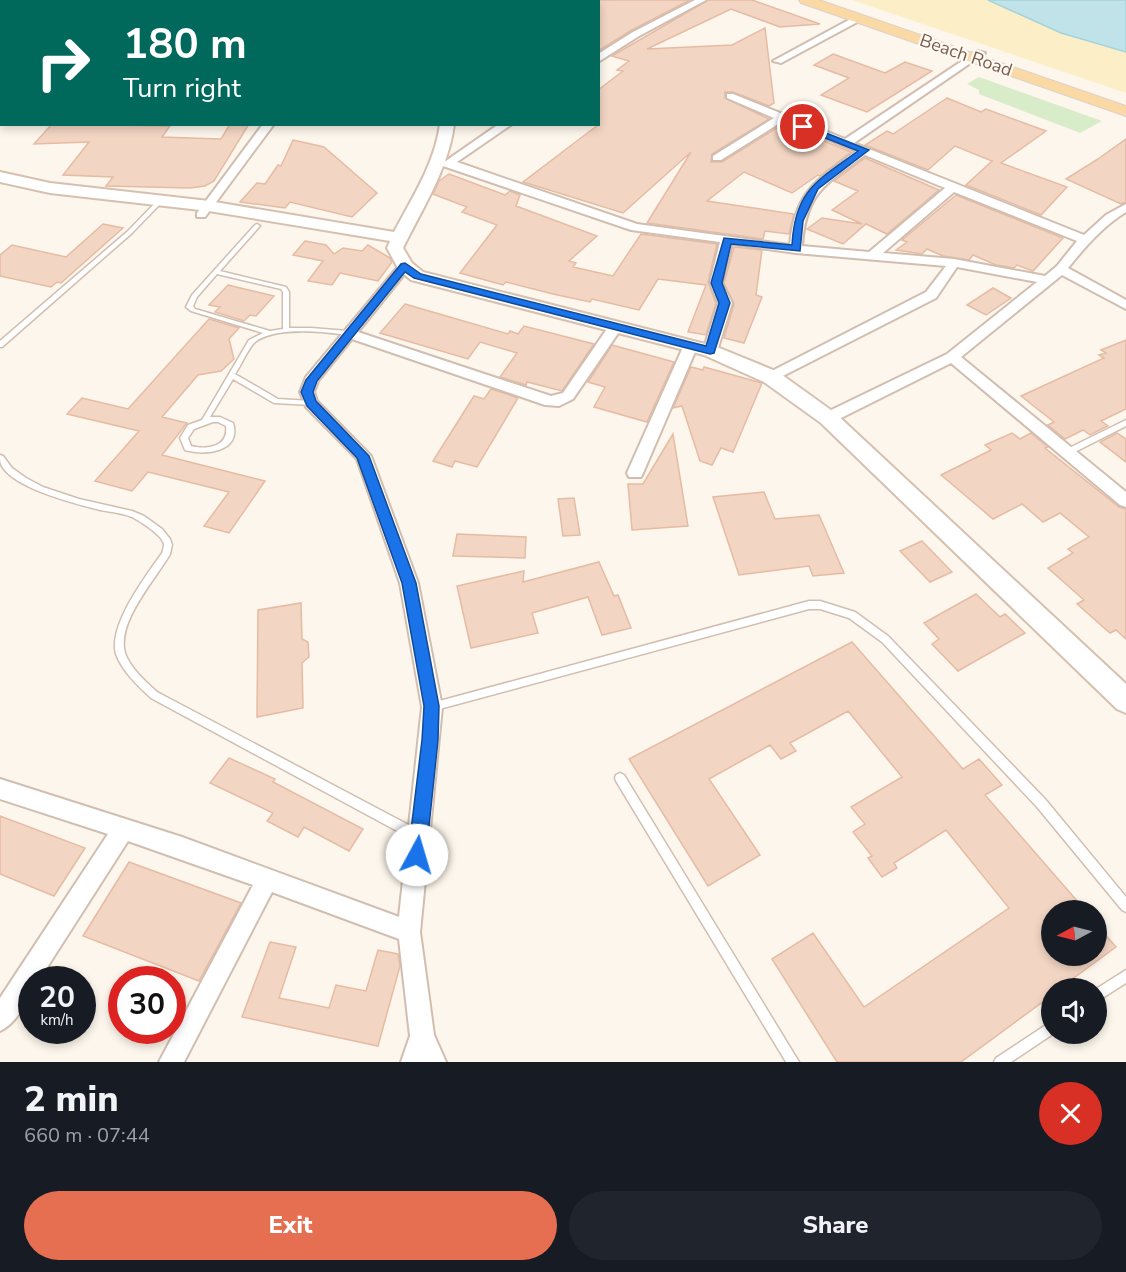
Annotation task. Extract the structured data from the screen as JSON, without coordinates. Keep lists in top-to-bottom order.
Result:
{
  "streets": {
    "main road": ["Beach Road"]
  },
  "north": "left",
  "page": {
    "turn": ["180 m", "Turn right"],
    "speed": "20 km/h",
    "limit": "30",
    "heading": ["2 min", "660 m · 07:44"],
    "buttons": ["Exit", "Share"]
  }
}
